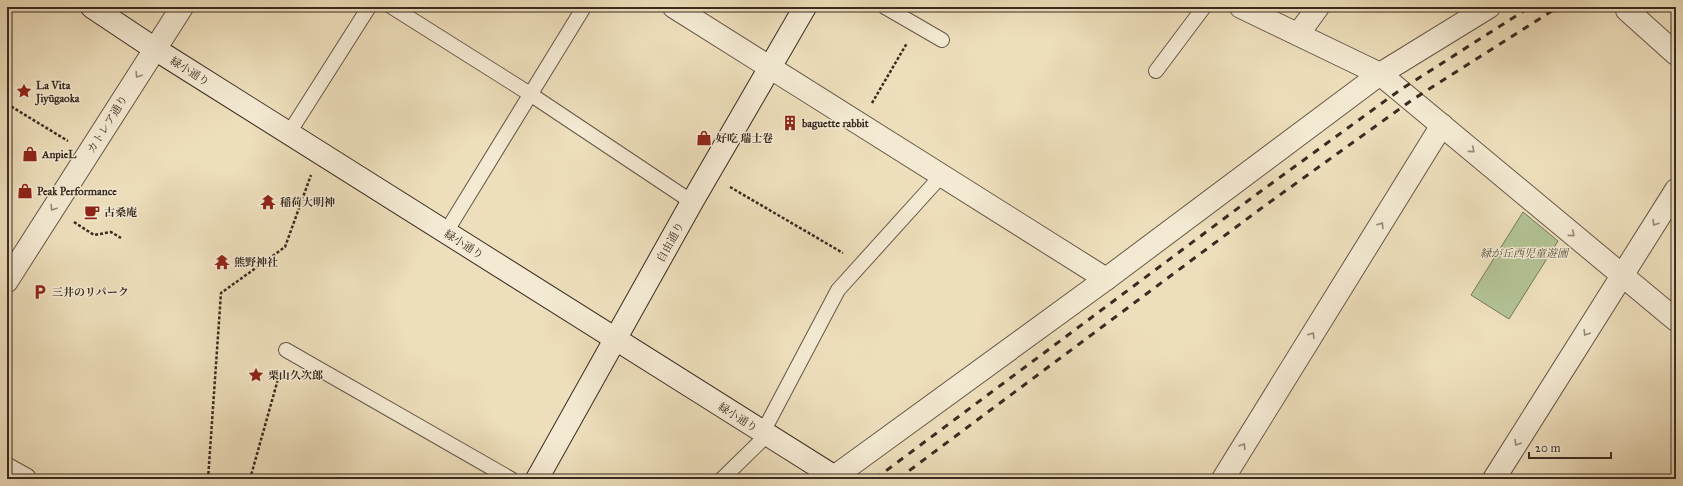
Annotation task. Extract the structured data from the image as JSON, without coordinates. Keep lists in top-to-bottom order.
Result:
{
  "streets": {
    "street": ["緑小通り", "カトレア通り", "自由通り"]
  },
  "crossings": [
    ["緑小通り", "カトレア通り"],
    ["緑小通り", "自由通り"]
  ],
  "one_way": ["カトレア通り"],
  "parks": ["緑が丘西児童遊園"],
  "places": {
    "place": ["La Vita Jiyūgaoka", "栗山久次郎"],
    "building": ["baguette rabbit"],
    "shop": ["好吃 瑞士卷", "AnpieL", "Peak Performance"],
    "temple": ["稲荷大明神", "熊野神社"],
    "cafe": ["古桑庵"],
    "parking": ["三井のリパーク"]
  },
  "scale_bar": "20 m"
}
